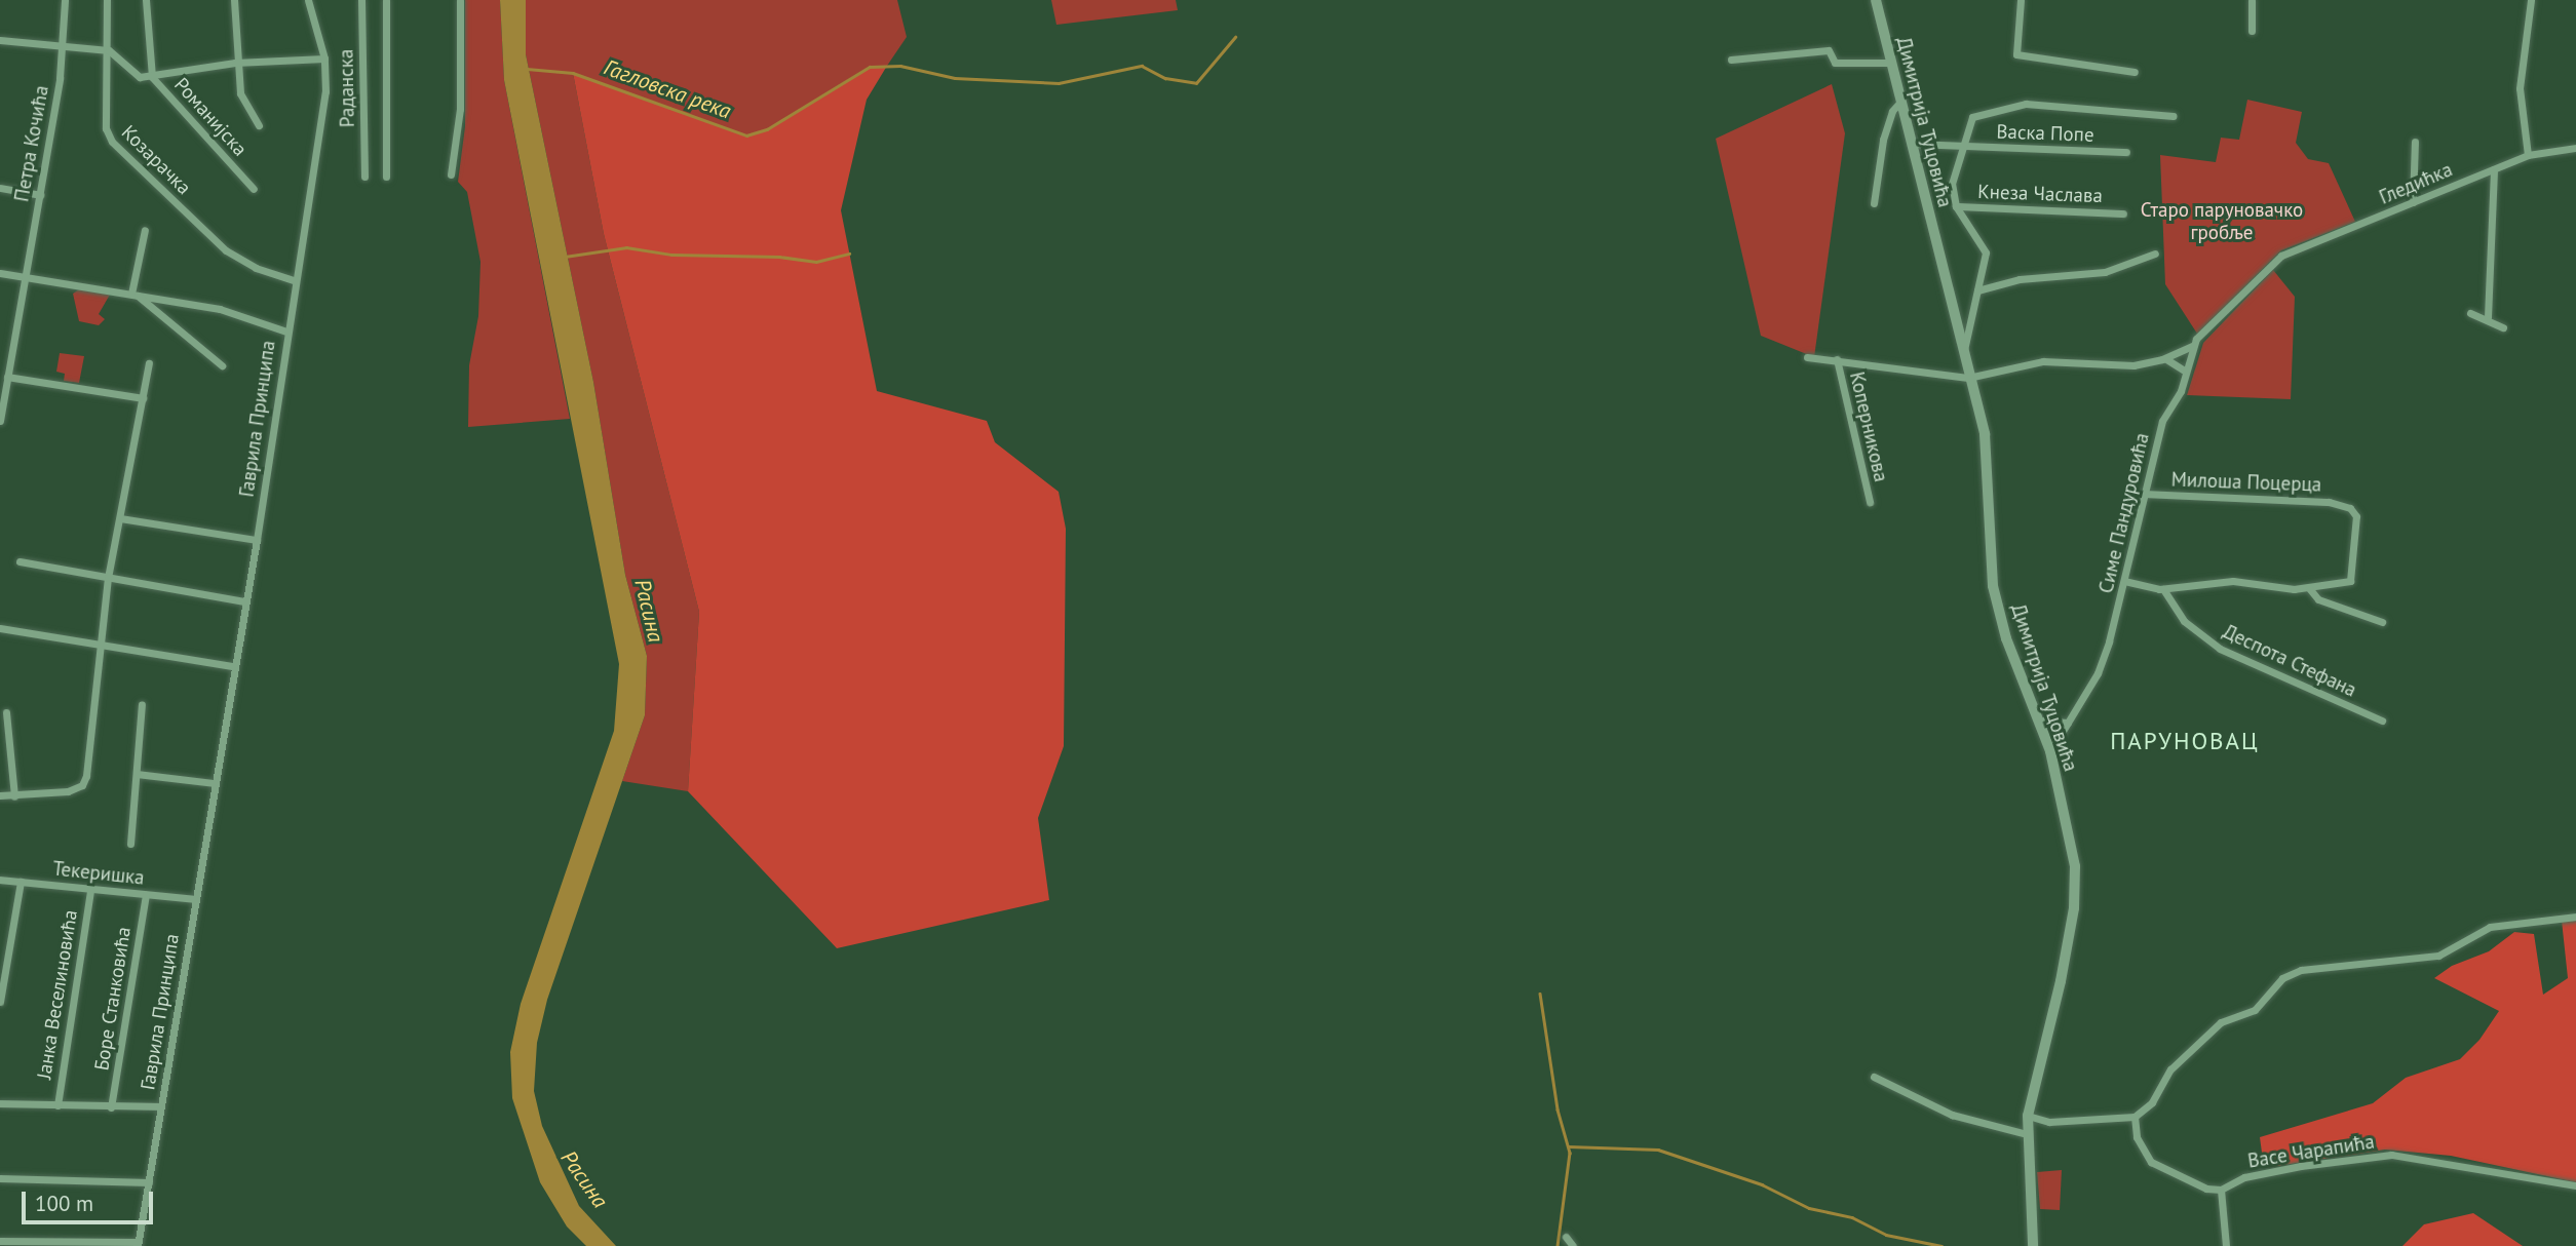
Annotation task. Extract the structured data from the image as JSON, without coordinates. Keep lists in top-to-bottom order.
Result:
{
  "streets": {
    "street": [
      "Раданска",
      "Романијска",
      "Димитрија Туцовића",
      "Васка Попе",
      "Петра Кочића",
      "Козарачка",
      "Гледићка",
      "Кнеза Часлава",
      "Гаврила Принципа",
      "Коперникова",
      "Милоша Поцерца",
      "Симе Пандуровића",
      "Деспота Стефана",
      "Текеришка",
      "Јанка Веселиновића",
      "Боре Станковића",
      "Васе Чарапића"
    ]
  },
  "crossings": [
    ["Романијска", "Козарачка"],
    ["Димитрија Туцовића", "Васка Попе"],
    ["Димитрија Туцовића", "Коперникова"],
    ["Димитрија Туцовића", "Симе Пандуровића"],
    ["Козарачка", "Гаврила Принципа"],
    ["Гледићка", "Симе Пандуровића"],
    ["Гаврила Принципа", "Текеришка"],
    ["Милоша Поцерца", "Симе Пандуровића"],
    ["Текеришка", "Јанка Веселиновића"],
    ["Текеришка", "Боре Станковића"]
  ],
  "districts": ["ПАРУНОВАЦ"],
  "water": ["Гагловска река", "Расина"],
  "parks": ["Старо паруновачко гробље"],
  "scale_bar": "100 m"
}
